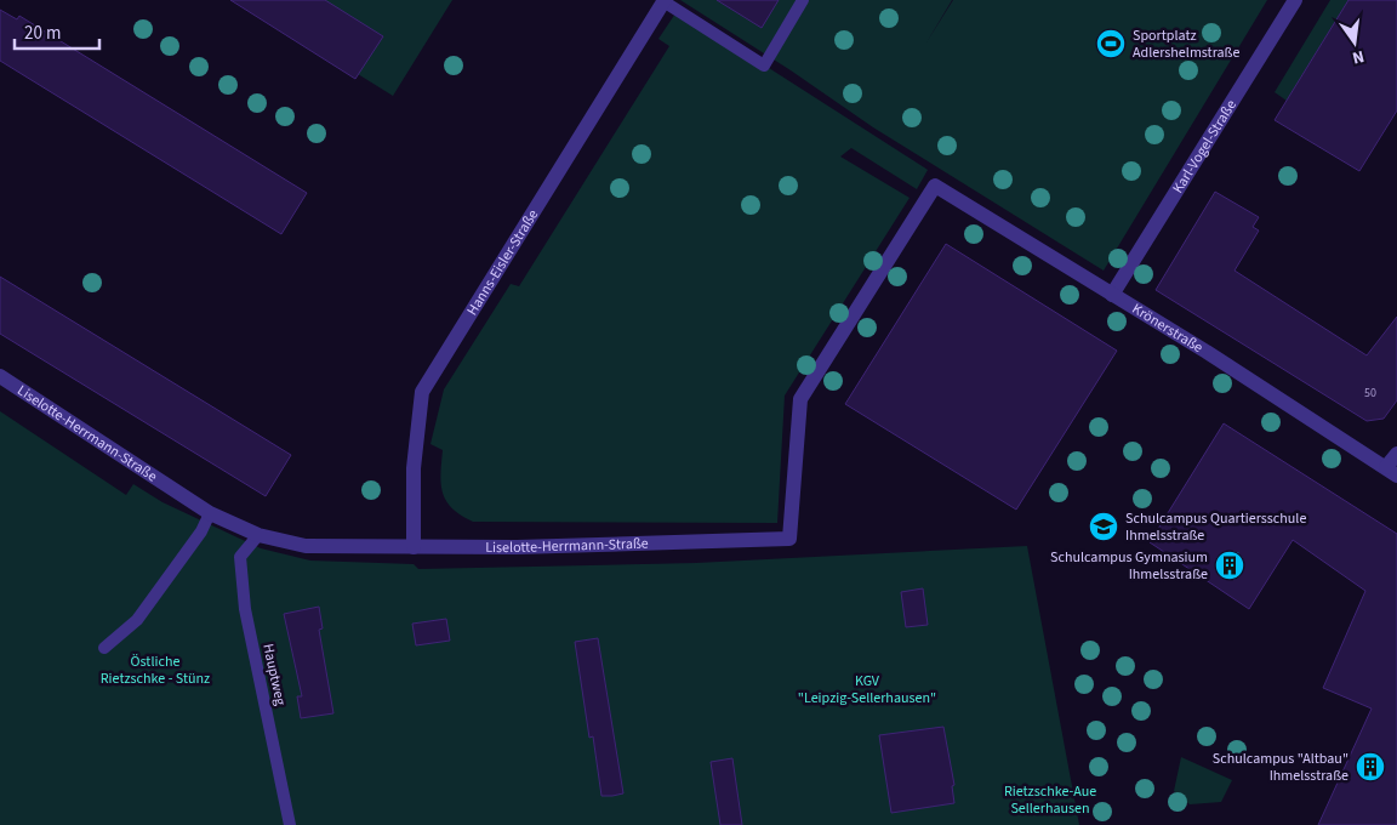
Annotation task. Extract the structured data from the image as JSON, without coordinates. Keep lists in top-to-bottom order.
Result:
{
  "streets": {
    "street": [
      "Karl-Vogel-Straße",
      "Hanns-Eisler-Straße",
      "Krönerstraße",
      "Liselotte-Herrmann-Straße"
    ],
    "lane": ["Hauptweg"]
  },
  "crossings": [
    ["Karl-Vogel-Straße", "Krönerstraße"],
    ["Hanns-Eisler-Straße", "Liselotte-Herrmann-Straße"],
    ["Krönerstraße", "Liselotte-Herrmann-Straße"],
    ["Liselotte-Herrmann-Straße", "Hauptweg"]
  ],
  "parks": ["Östliche Rietzschke - Stünz", "KGV \"Leipzig-Sellerhausen\"", "Rietzschke-Aue Sellerhausen"],
  "places": {
    "sports": ["Sportplatz Adlershelmstraße"],
    "school or university": ["Schulcampus Quartiersschule Ihmelsstraße"],
    "building": ["Schulcampus Gymnasium Ihmelsstraße", "Schulcampus \"Altbau\" Ihmelsstraße"]
  },
  "house_numbers": ["50"],
  "scale_bar": "20 m",
  "north": "bottom"
}
